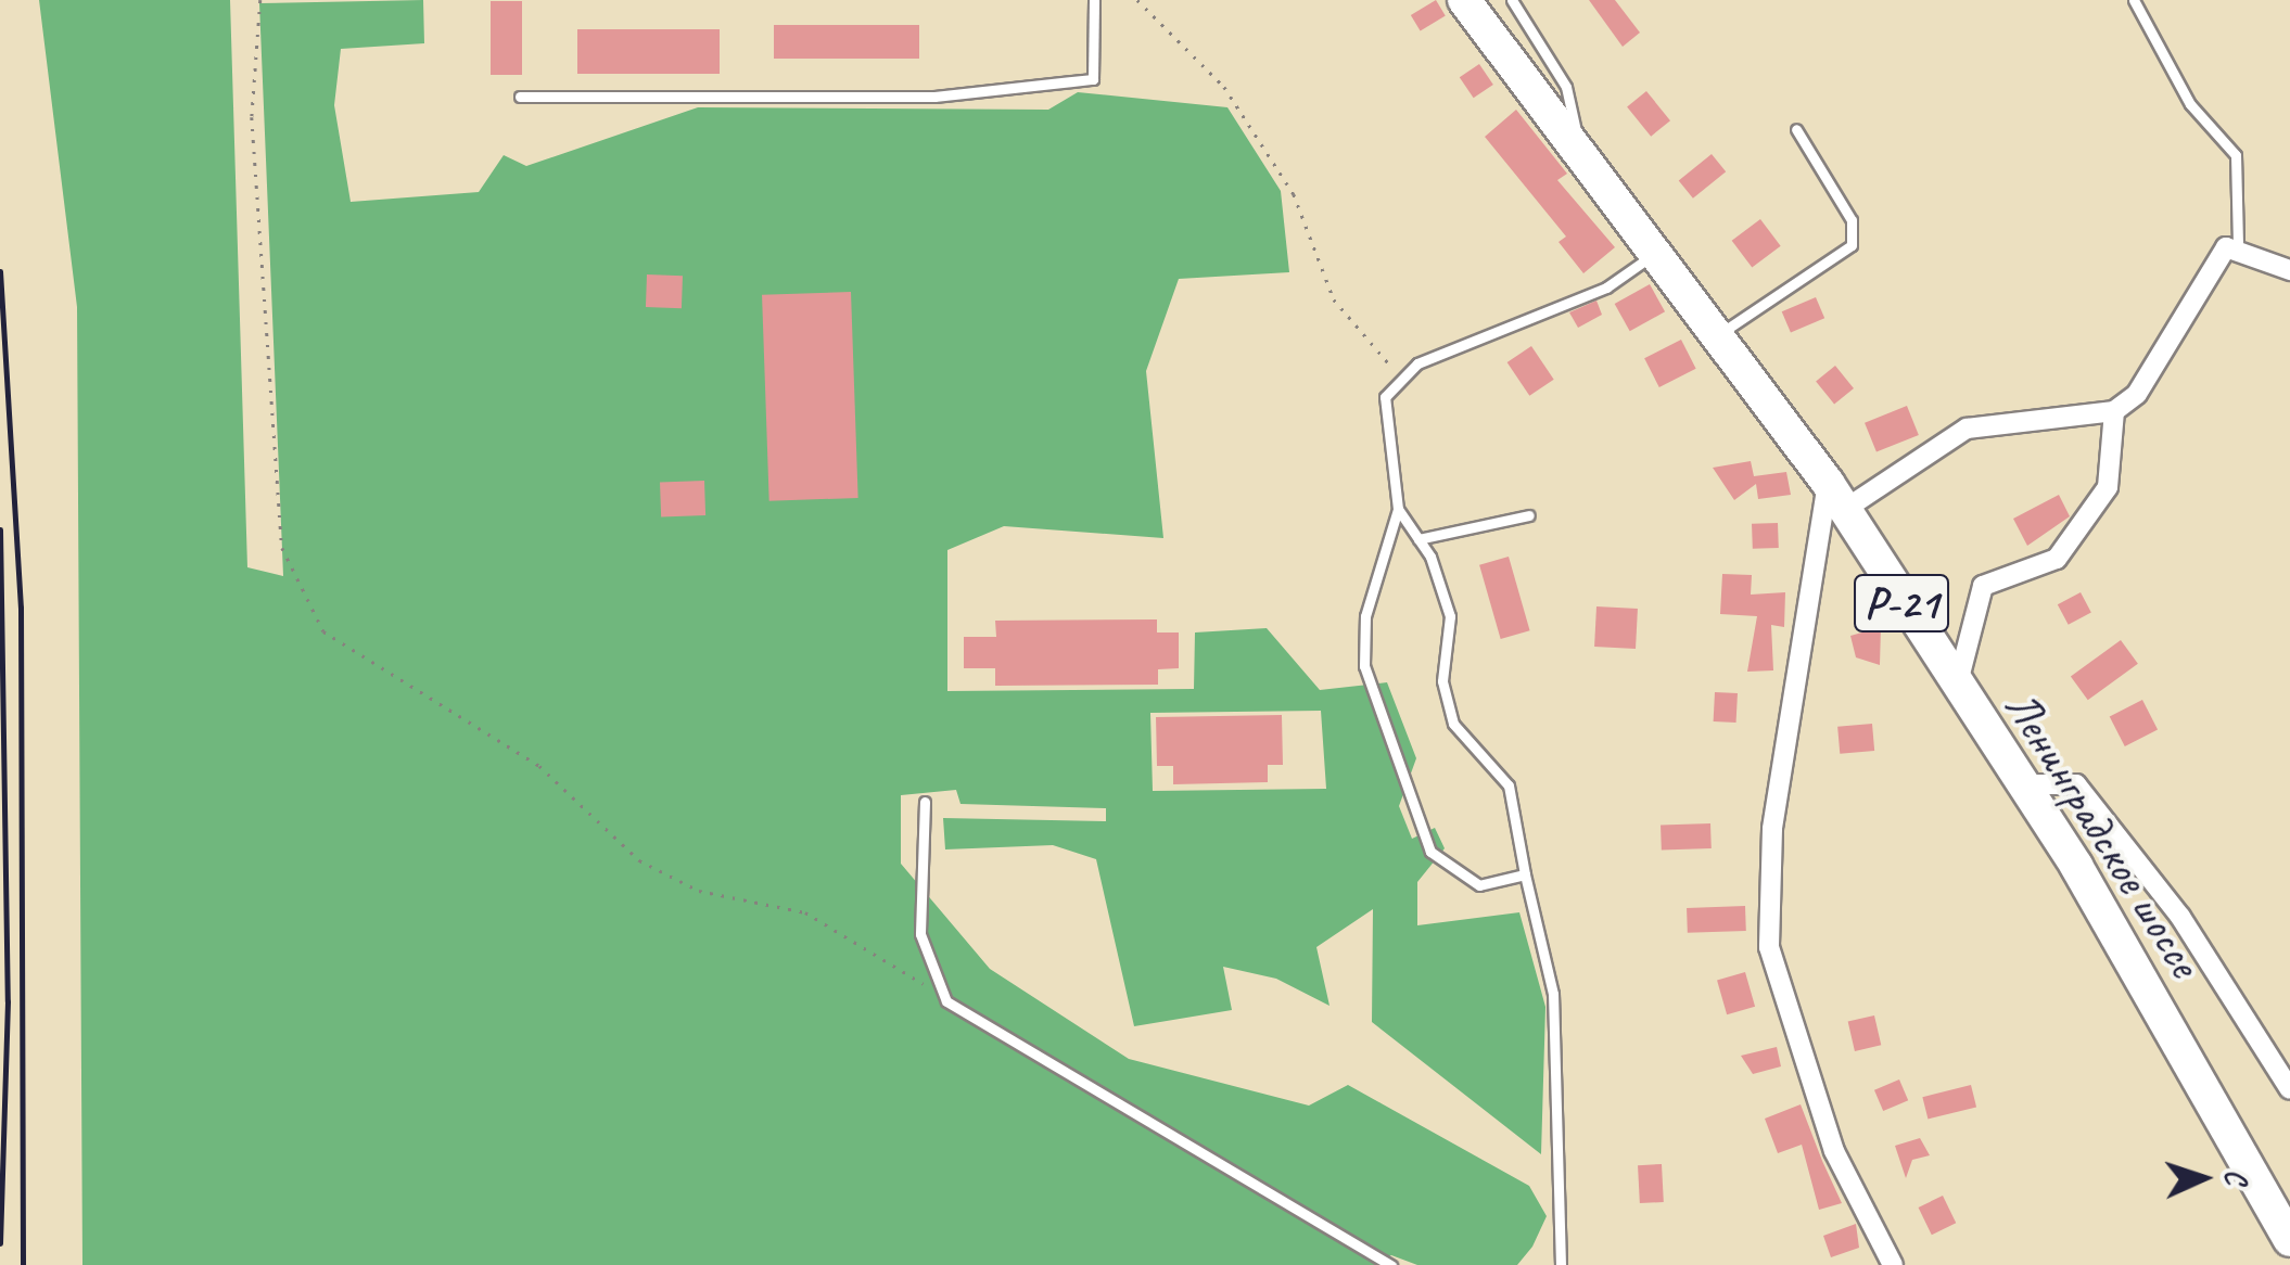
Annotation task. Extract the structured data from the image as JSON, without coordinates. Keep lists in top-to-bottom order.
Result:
{
  "streets": {
    "main road": ["Р-21", "Ленинградское шоссе"]
  },
  "north": "right"
}
